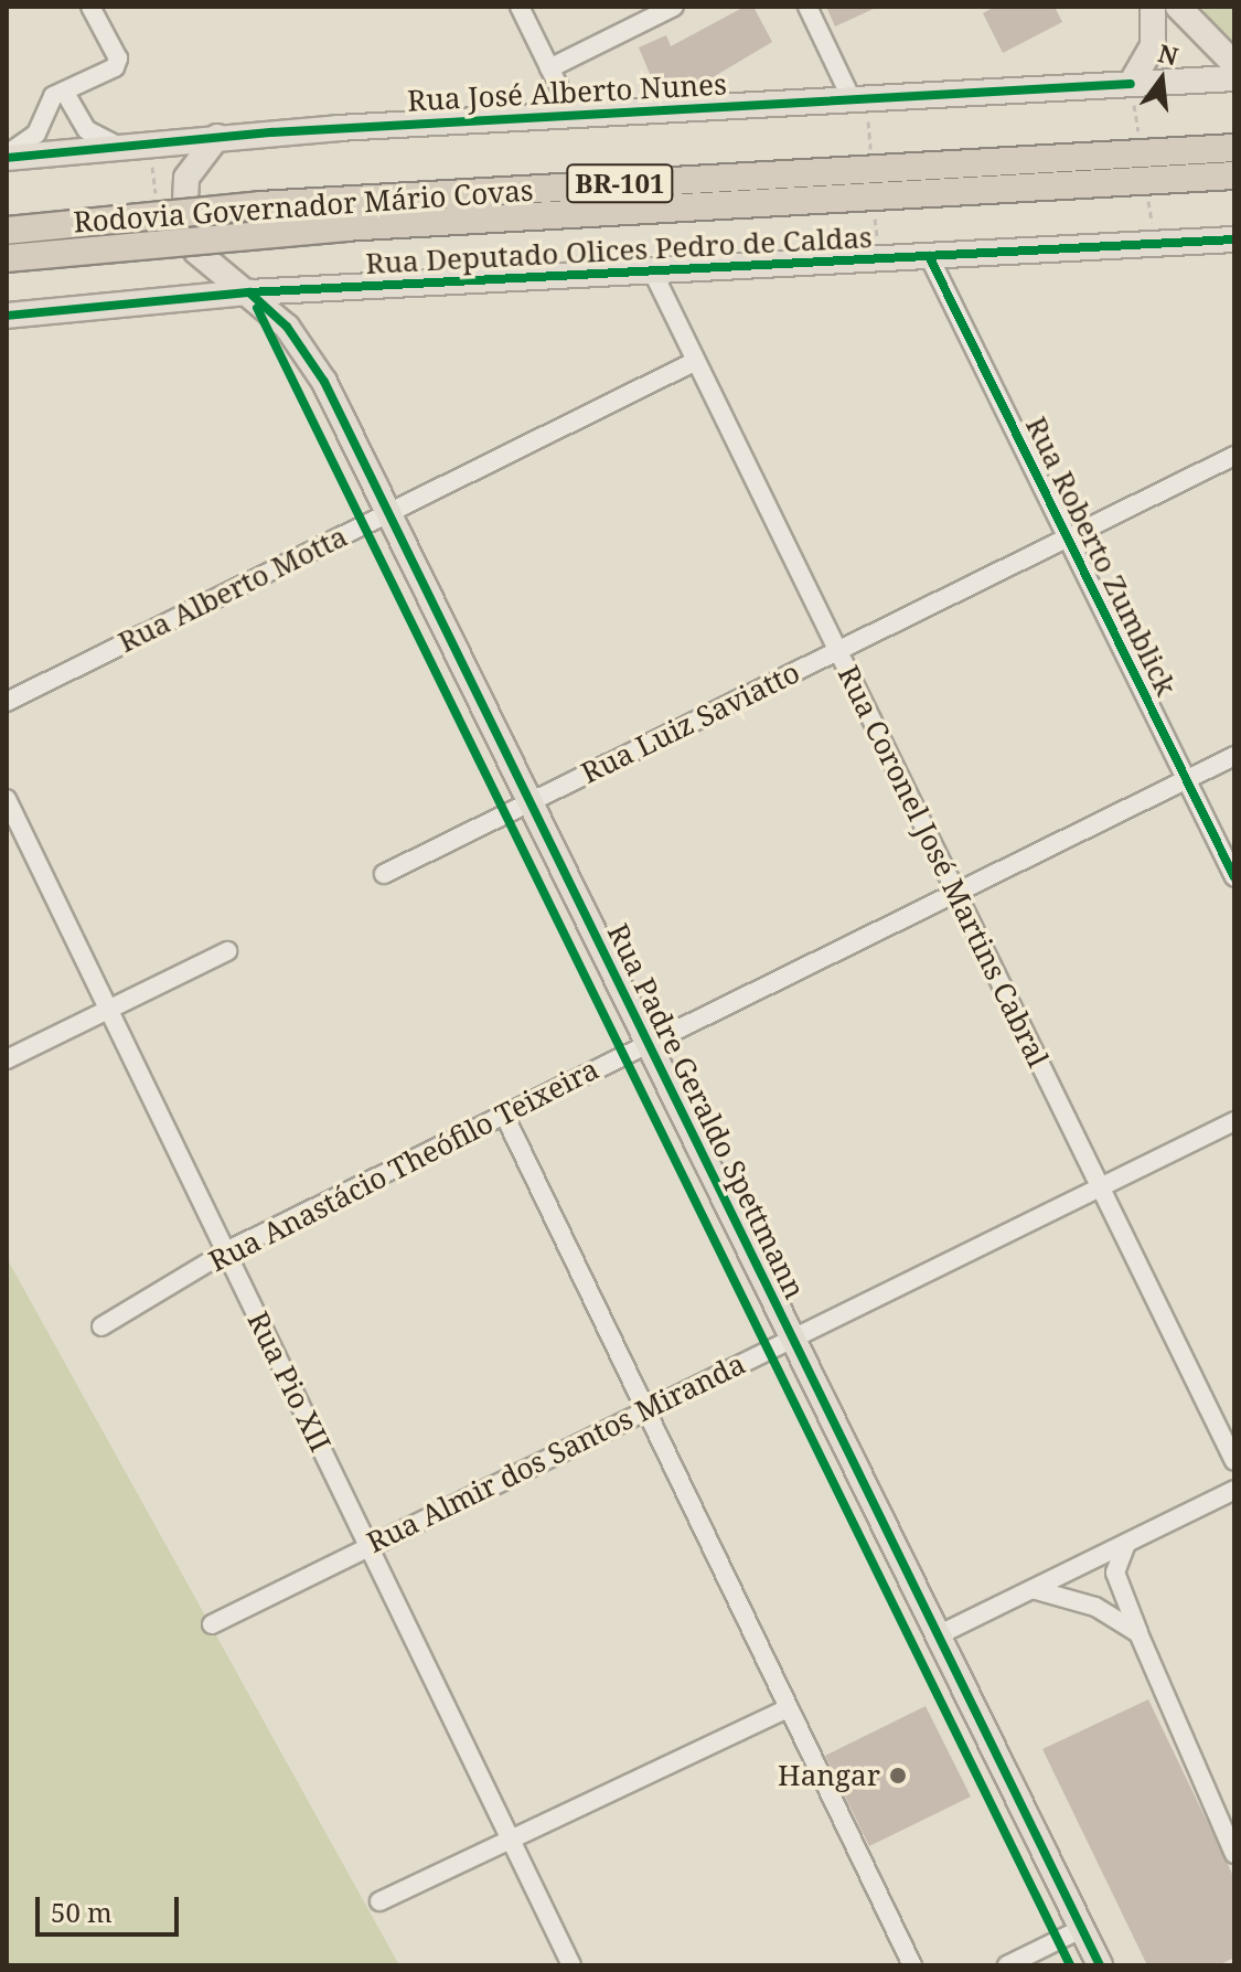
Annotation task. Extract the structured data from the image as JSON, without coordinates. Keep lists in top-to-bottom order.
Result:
{
  "streets": {
    "highway": ["BR-101", "Rodovia Governador Mário Covas"],
    "main road": ["Rua José Alberto Nunes", "Rua Deputado Olices Pedro de Caldas", "Rua Padre Geraldo Spettmann"],
    "street": [
      "Rua Roberto Zumblick",
      "Rua Alberto Motta",
      "Rua Luiz Saviatto",
      "Rua Coronel José Martins Cabral",
      "Rua Anastácio Theófilo Teixeira",
      "Rua Pio XII",
      "Rua Almir dos Santos Miranda"
    ]
  },
  "crossings": [
    ["Rua José Alberto Nunes", "Rua Padre Geraldo Spettmann"],
    ["Rua Deputado Olices Pedro de Caldas", "Rua Roberto Zumblick"],
    ["Rua Deputado Olices Pedro de Caldas", "Rua Coronel José Martins Cabral"],
    ["Rua Deputado Olices Pedro de Caldas", "Rua Padre Geraldo Spettmann"],
    ["Rua Roberto Zumblick", "Rua Luiz Saviatto"],
    ["Rua Roberto Zumblick", "Rua Anastácio Theófilo Teixeira"],
    ["Rua Alberto Motta", "Rua Coronel José Martins Cabral"],
    ["Rua Alberto Motta", "Rua Padre Geraldo Spettmann"],
    ["Rua Luiz Saviatto", "Rua Coronel José Martins Cabral"],
    ["Rua Luiz Saviatto", "Rua Padre Geraldo Spettmann"],
    ["Rua Coronel José Martins Cabral", "Rua Anastácio Theófilo Teixeira"],
    ["Rua Coronel José Martins Cabral", "Rua Almir dos Santos Miranda"],
    ["Rua Padre Geraldo Spettmann", "Rua Anastácio Theófilo Teixeira"],
    ["Rua Padre Geraldo Spettmann", "Rua Almir dos Santos Miranda"],
    ["Rua Anastácio Theófilo Teixeira", "Rua Pio XII"],
    ["Rua Pio XII", "Rua Almir dos Santos Miranda"]
  ],
  "places": ["Hangar"],
  "scale_bar": "50 m",
  "north": "top"
}
